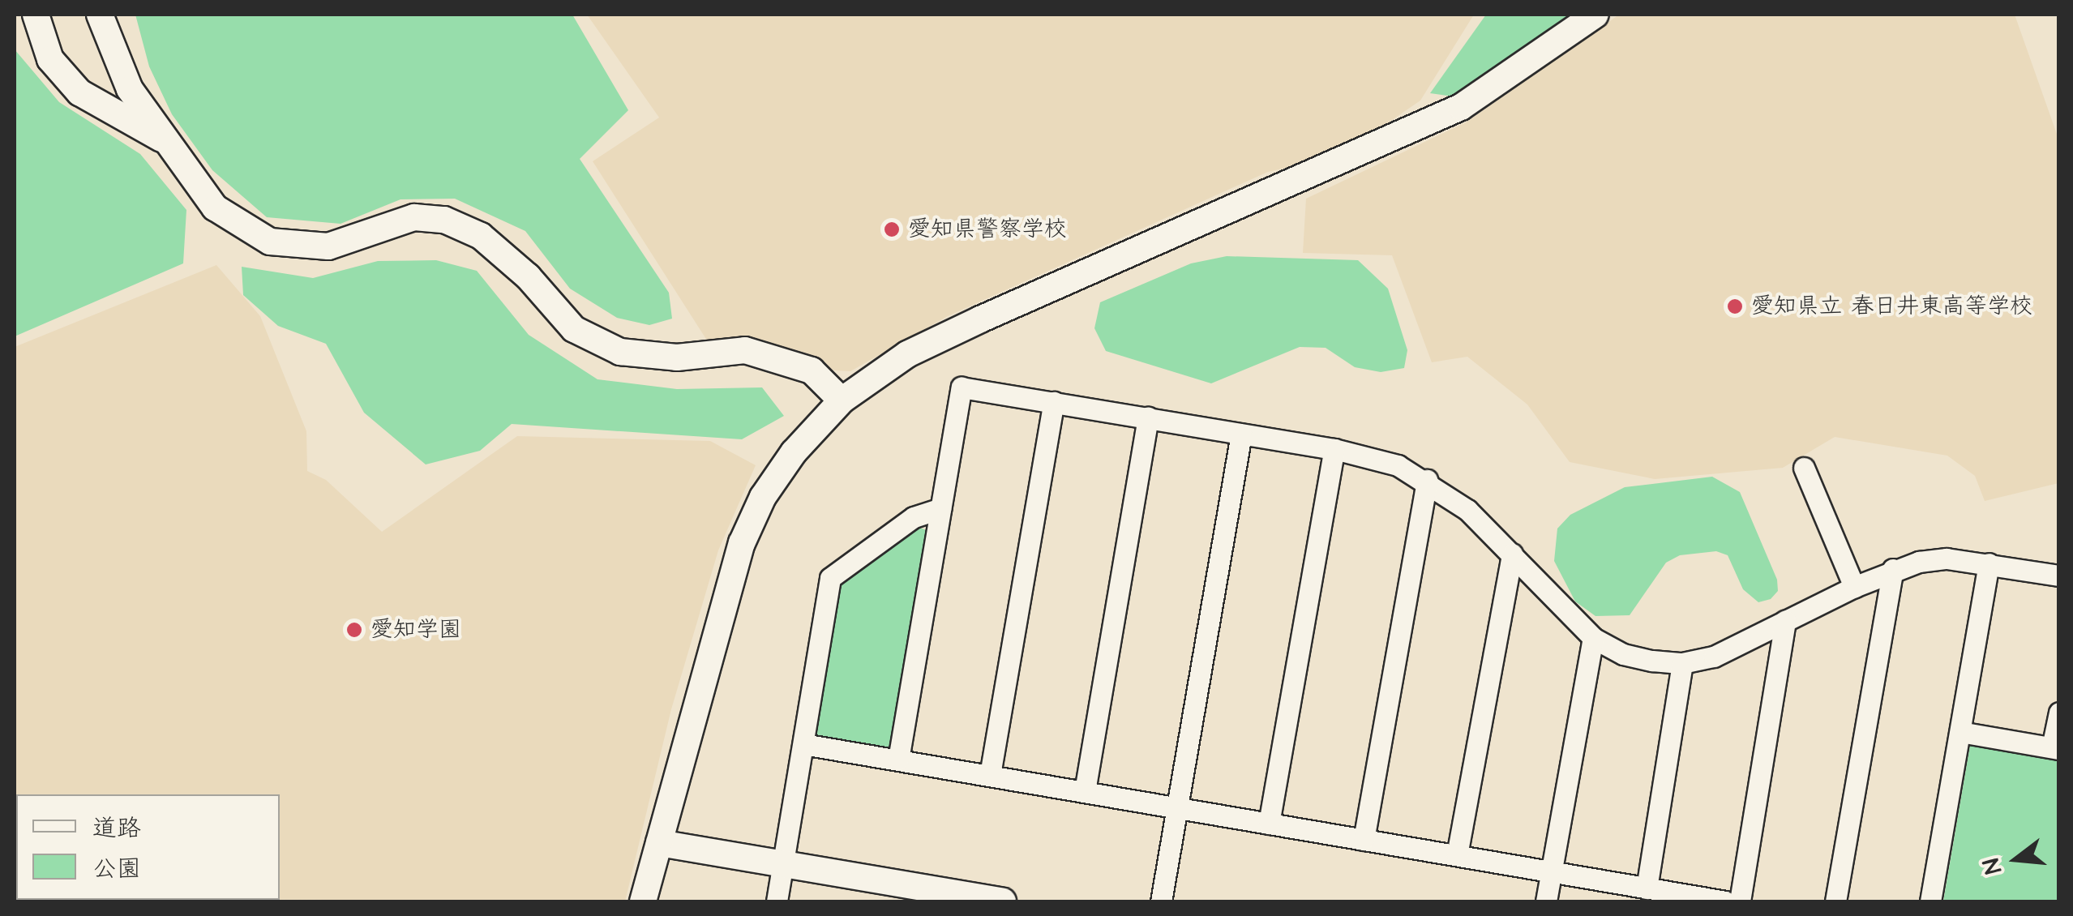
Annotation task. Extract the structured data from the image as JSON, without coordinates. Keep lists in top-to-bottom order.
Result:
{
  "places": ["愛知県警察学校", "愛知県立 春日井東高等学校", "愛知学園"],
  "legend": ["道路", "公園"],
  "north": "left"
}
